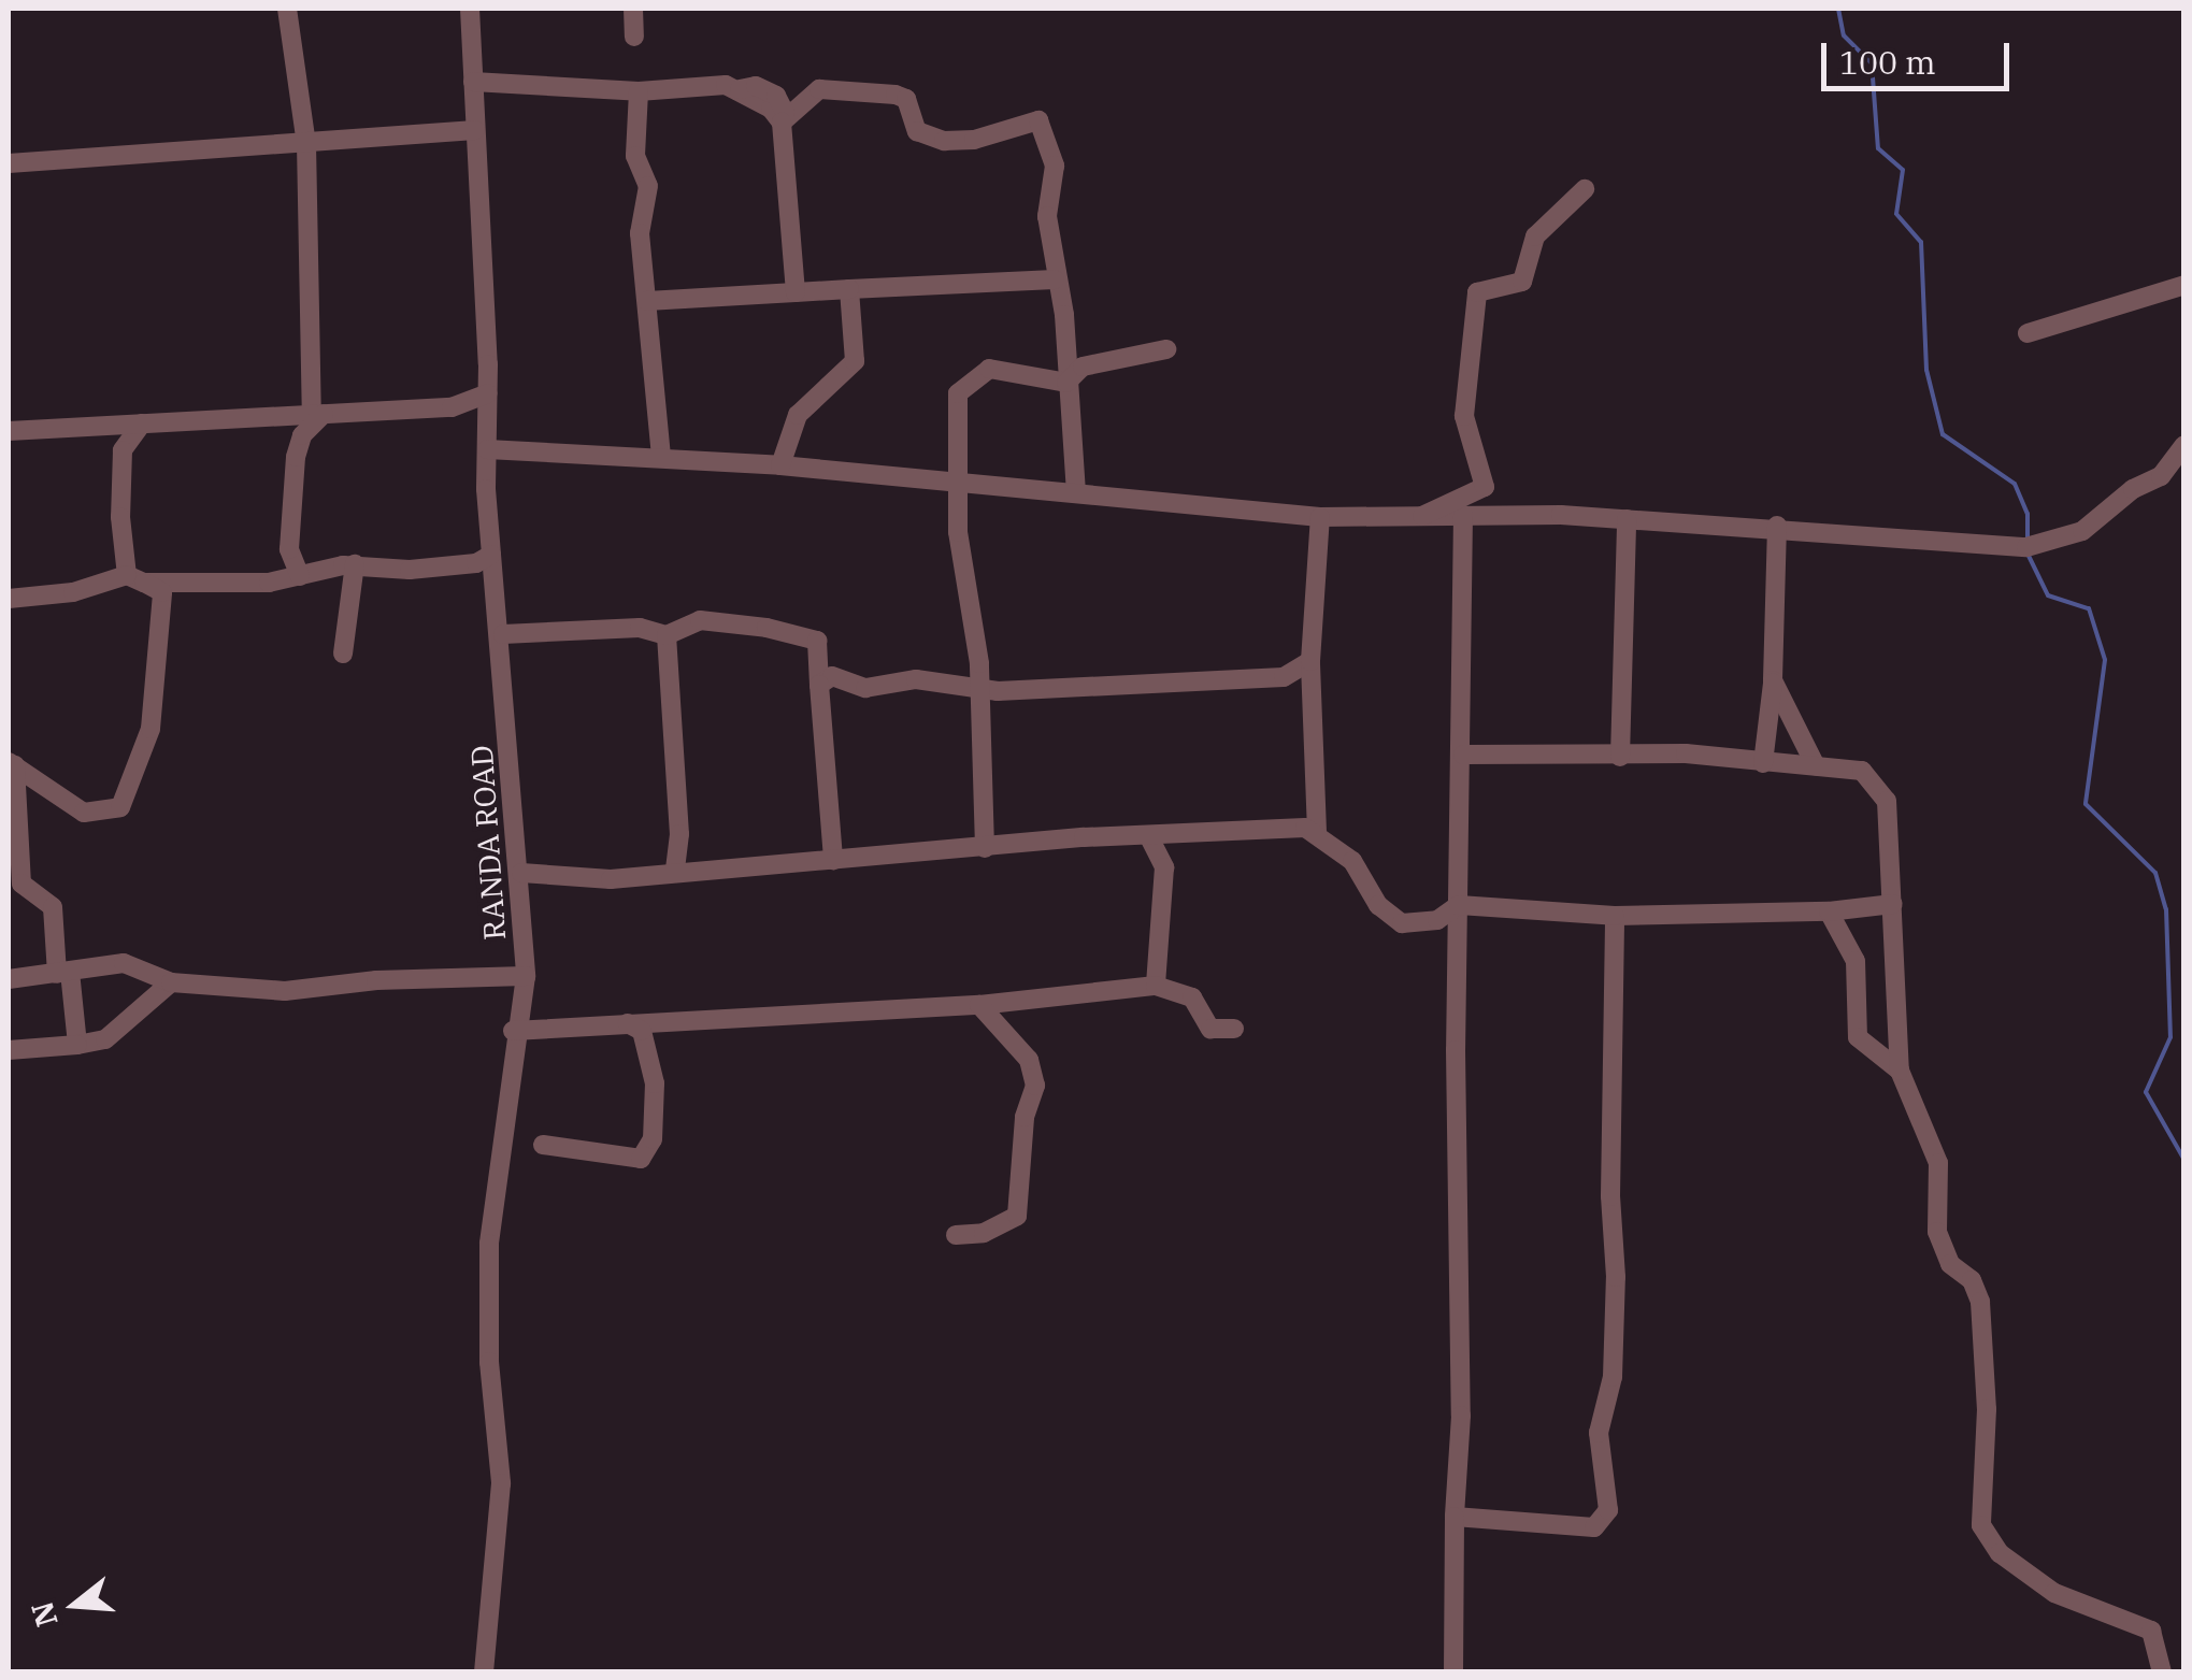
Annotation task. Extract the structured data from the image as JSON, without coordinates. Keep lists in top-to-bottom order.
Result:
{
  "streets": {
    "street": ["RANDA ROAD"]
  },
  "scale_bar": "100 m",
  "north": "left"
}
